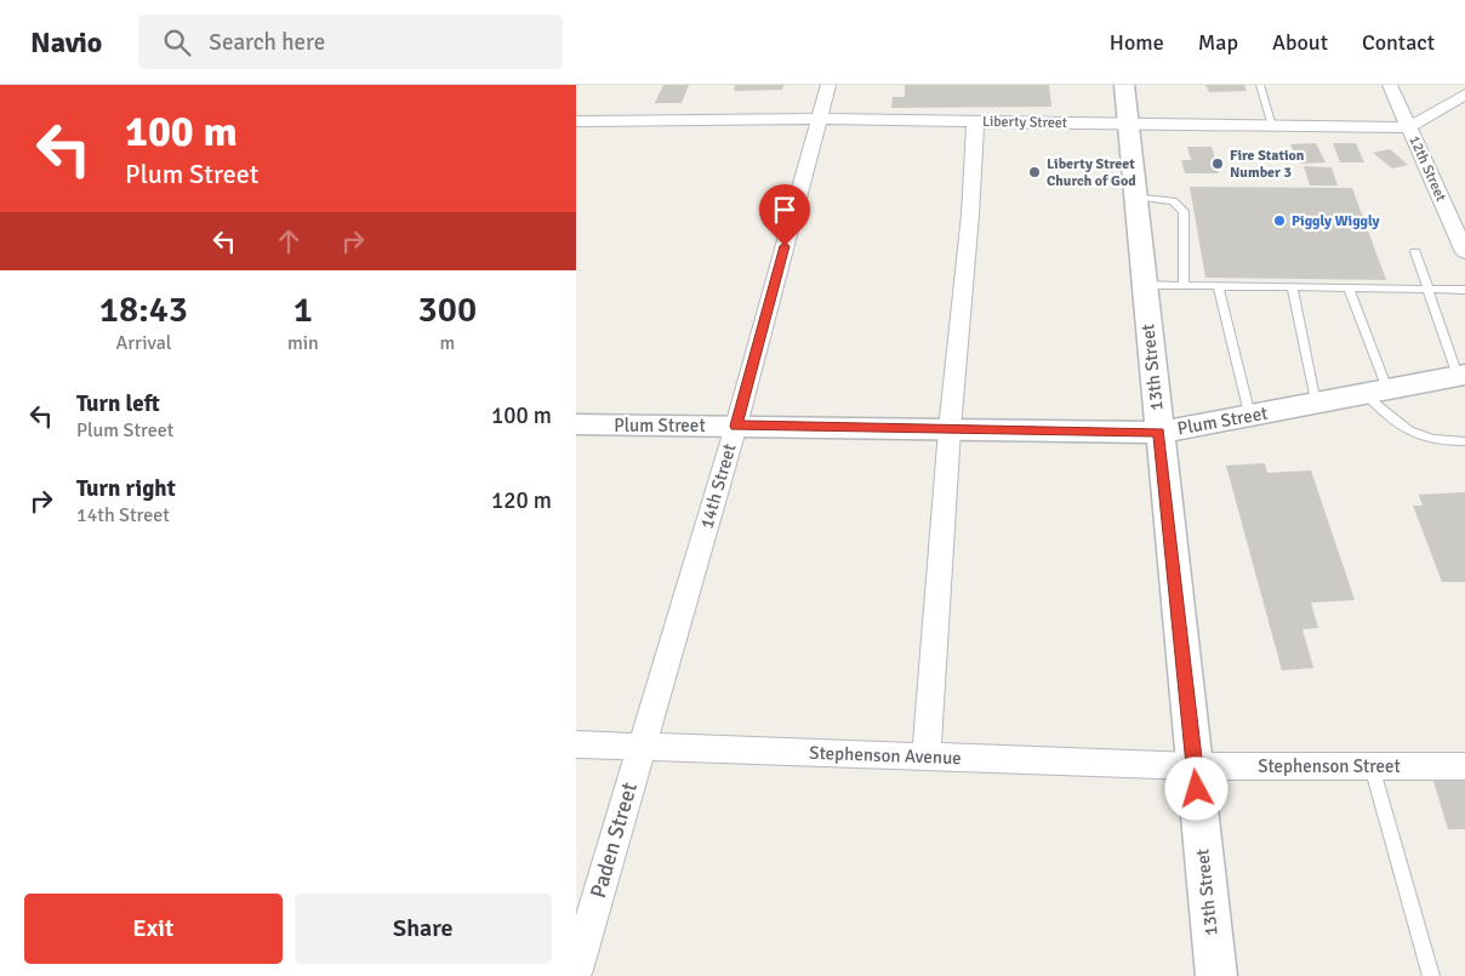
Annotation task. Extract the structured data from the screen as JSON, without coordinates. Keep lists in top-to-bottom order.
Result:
{
  "streets": {
    "street": [
      "Liberty Street",
      "12th Street",
      "13th Street",
      "Plum Street",
      "14th Street",
      "Stephenson Avenue",
      "Stephenson Street",
      "Paden Street"
    ]
  },
  "crossings": [
    ["Liberty Street", "12th Street"],
    ["Liberty Street", "13th Street"],
    ["Liberty Street", "14th Street"],
    ["13th Street", "Plum Street"],
    ["13th Street", "Stephenson Avenue"],
    ["13th Street", "Stephenson Street"],
    ["Plum Street", "14th Street"],
    ["14th Street", "Stephenson Avenue"],
    ["14th Street", "Paden Street"],
    ["Stephenson Avenue", "Stephenson Street"],
    ["Stephenson Avenue", "Paden Street"]
  ],
  "places": ["Fire Station Number 3", "Liberty Street Church of God", "Piggly Wiggly"],
  "page": {
    "header": "Navio",
    "search": "Search here",
    "nav": [
      "Home",
      "Map",
      "About",
      "Contact"
    ],
    "turn": ["100 m", "Plum Street"],
    "eta": [
      "18:43",
      "Arrival",
      "1",
      "min",
      "300",
      "m"
    ],
    "list": [
      {
        "name": "Turn left",
        "note": "Plum Street",
        "value": "100 m"
      },
      {
        "name": "Turn right",
        "note": "14th Street",
        "value": "120 m"
      }
    ],
    "buttons": ["Exit", "Share"]
  }
}
